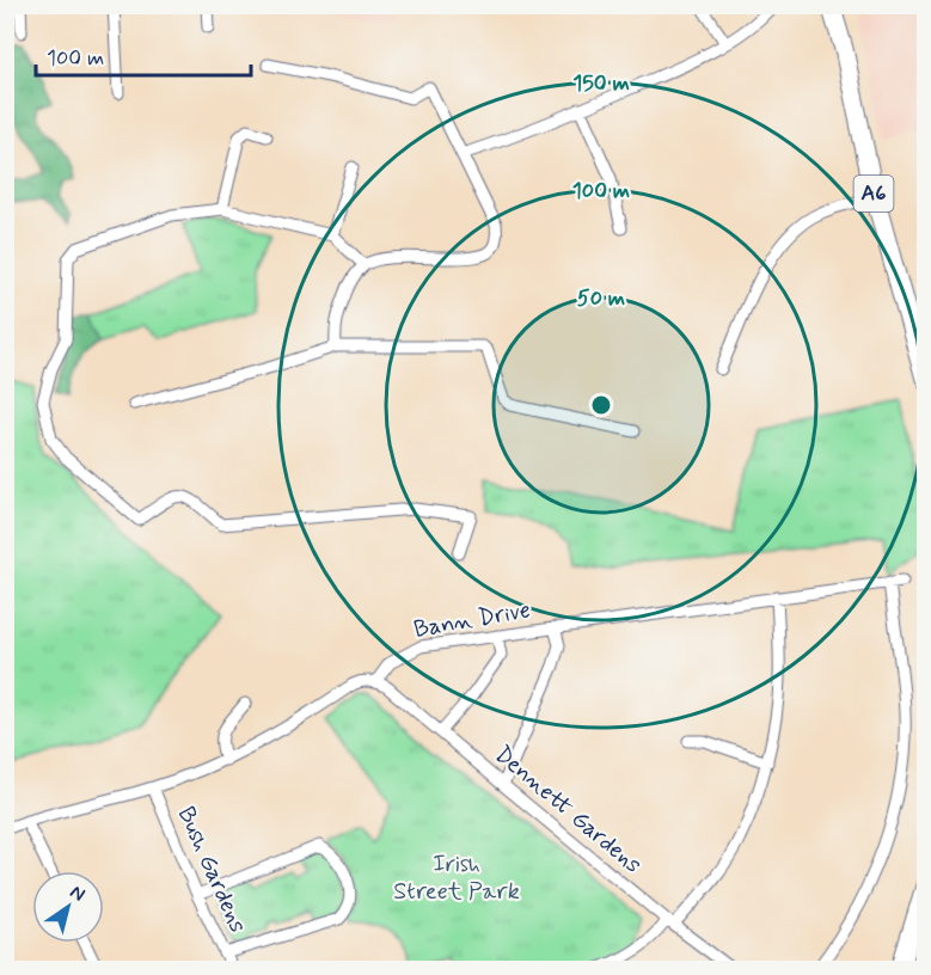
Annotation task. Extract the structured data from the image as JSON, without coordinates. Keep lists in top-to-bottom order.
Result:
{
  "streets": {
    "highway": ["A6"],
    "street": ["Bann Drive", "Dennett Gardens", "Bush Gardens"]
  },
  "crossings": [
    ["Bann Drive", "Dennett Gardens"],
    ["Bann Drive", "Bush Gardens"]
  ],
  "parks": ["Irish Street Park"],
  "scale_bar": "100 m",
  "north": "top right",
  "rings": ["150 m", "100 m", "50 m"]
}
